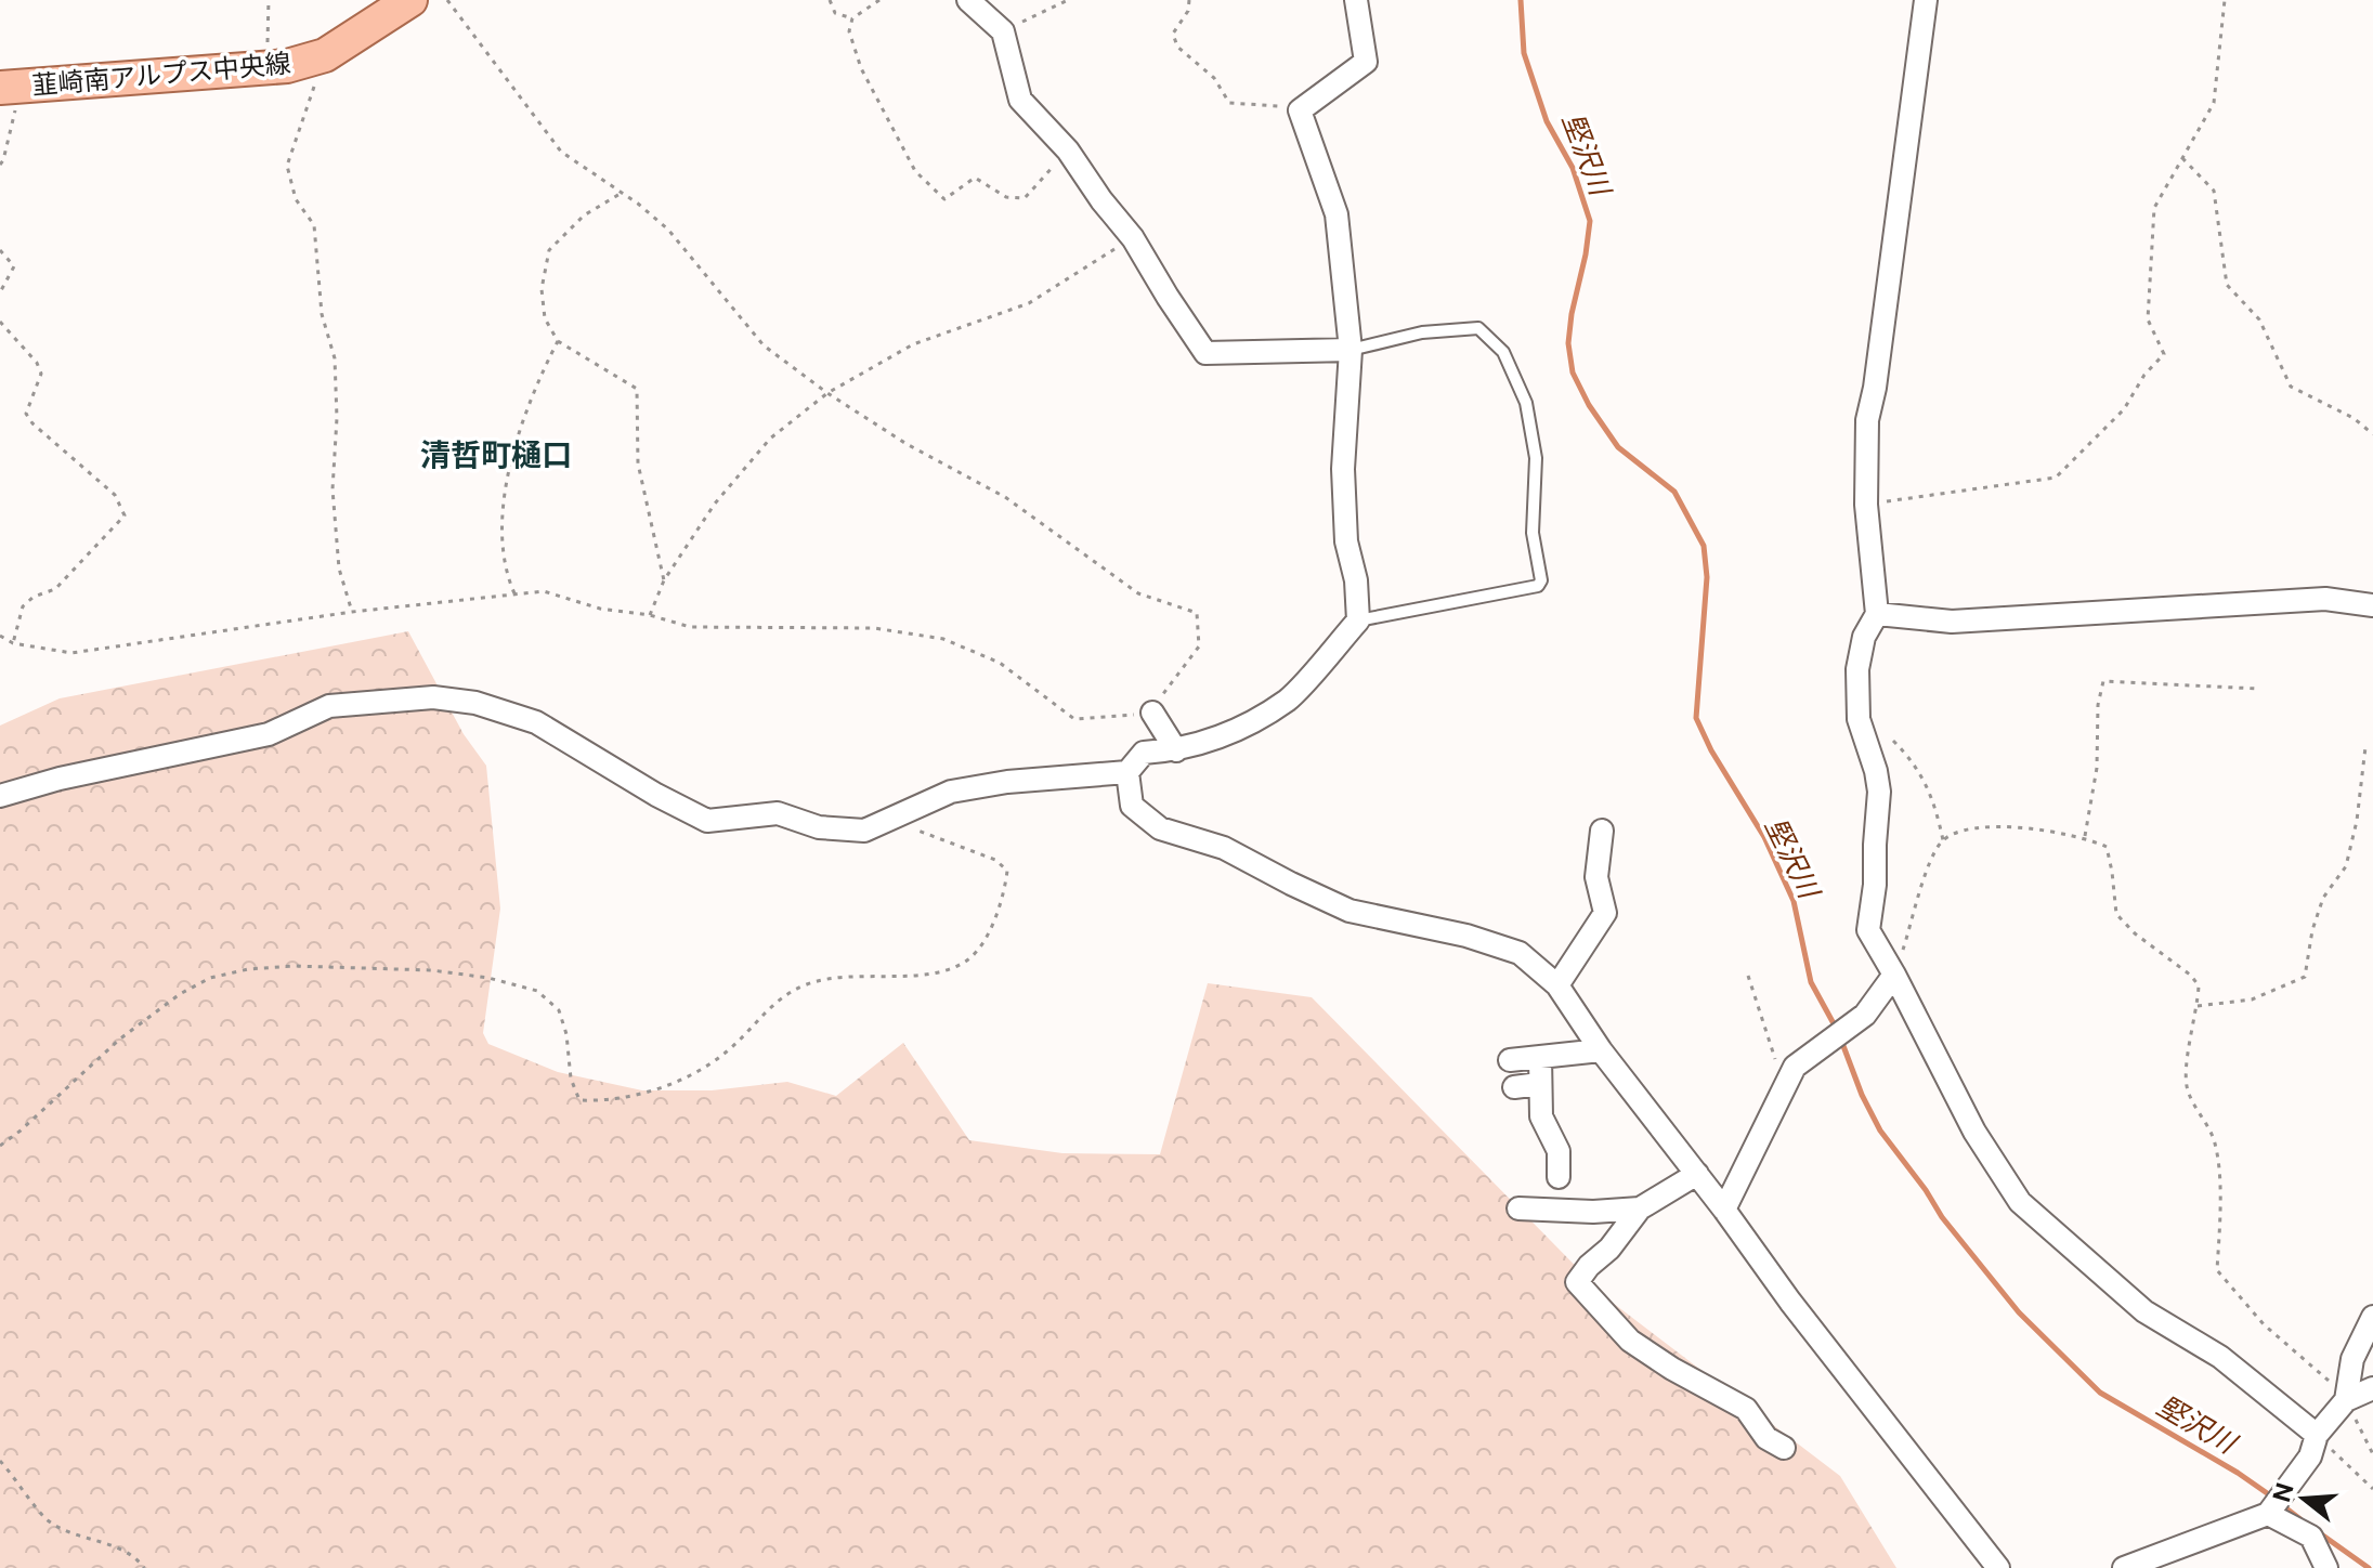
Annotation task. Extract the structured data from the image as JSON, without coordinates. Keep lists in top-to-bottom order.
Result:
{
  "streets": {
    "main road": ["韮崎南アルプス中央線"]
  },
  "districts": ["清哲町樋口"],
  "water": ["堅沢川"],
  "north": "left"
}
